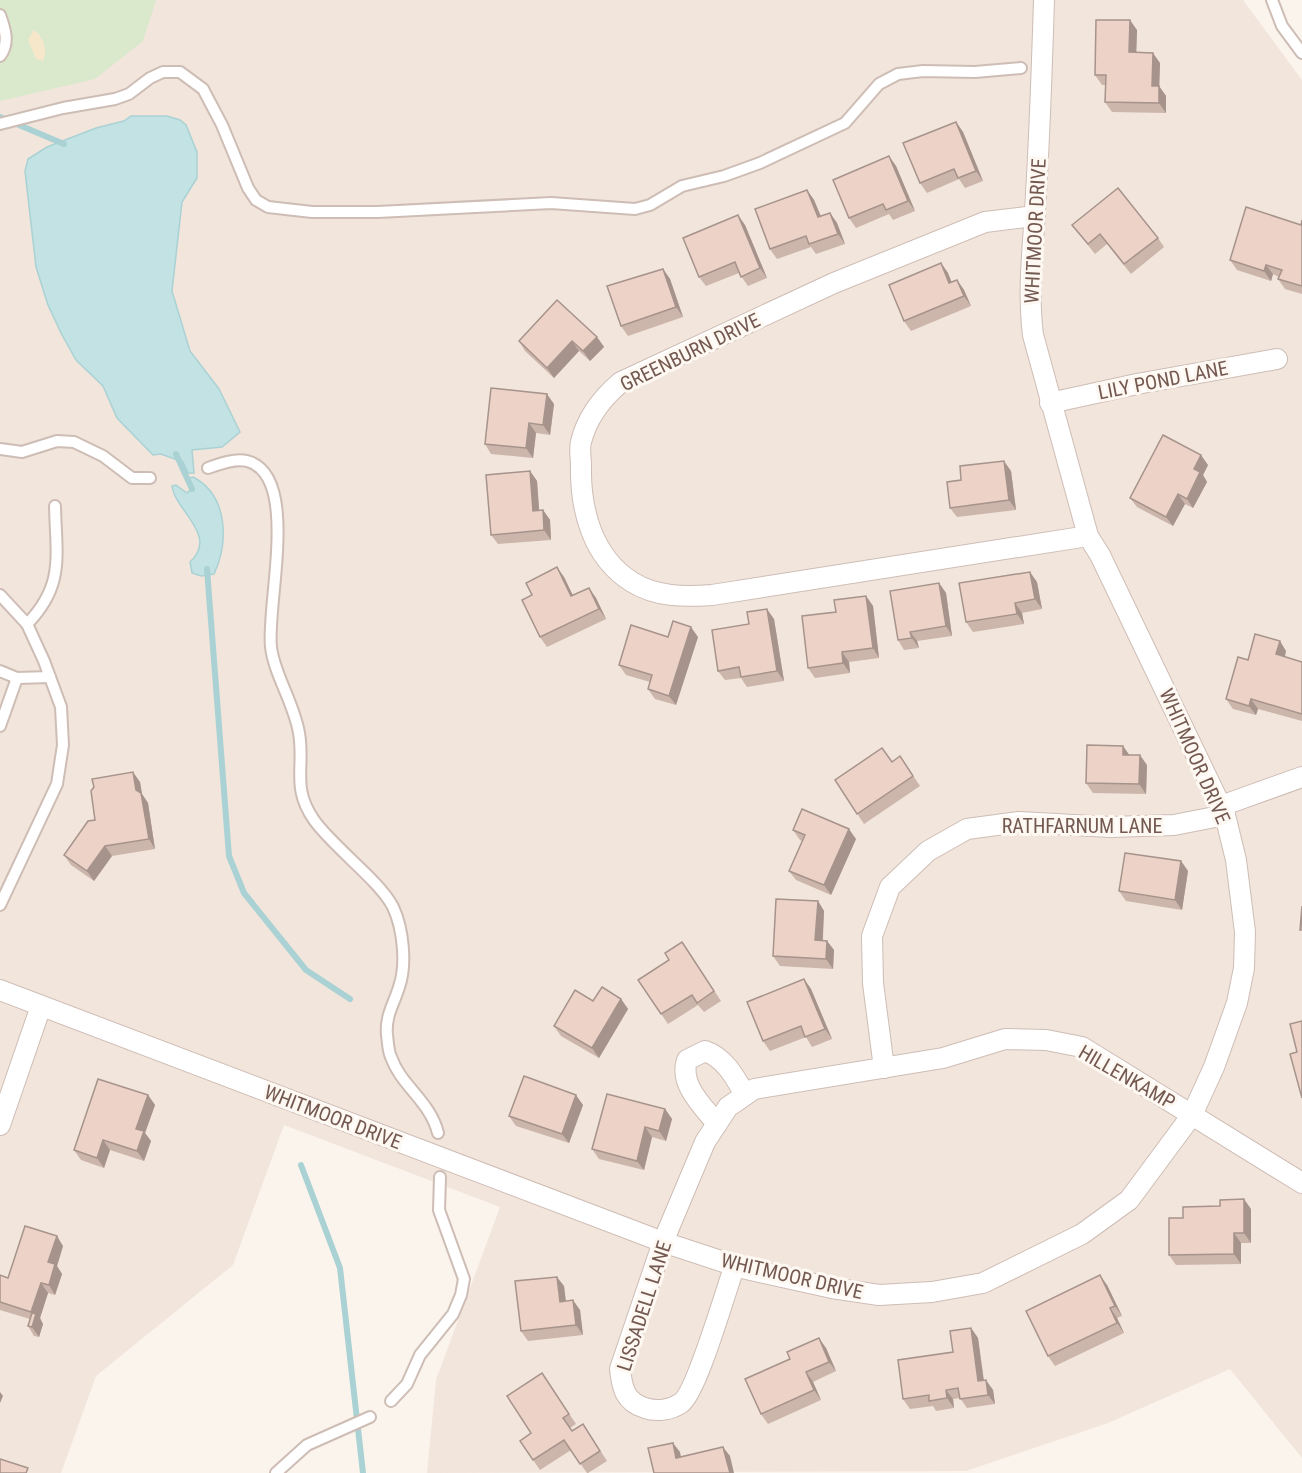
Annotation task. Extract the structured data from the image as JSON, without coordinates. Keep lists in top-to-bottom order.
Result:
{
  "streets": {
    "street": [
      "WHITMOOR DRIVE",
      "GREENBURN DRIVE",
      "LILY POND LANE",
      "RATHFARNUM LANE",
      "HILLENKAMP",
      "LISSADELL LANE"
    ]
  },
  "crossings": [
    ["WHITMOOR DRIVE", "GREENBURN DRIVE"],
    ["WHITMOOR DRIVE", "LILY POND LANE"],
    ["WHITMOOR DRIVE", "RATHFARNUM LANE"],
    ["WHITMOOR DRIVE", "HILLENKAMP"],
    ["WHITMOOR DRIVE", "LISSADELL LANE"],
    ["RATHFARNUM LANE", "HILLENKAMP"],
    ["RATHFARNUM LANE", "LISSADELL LANE"],
    ["HILLENKAMP", "LISSADELL LANE"]
  ]
}
